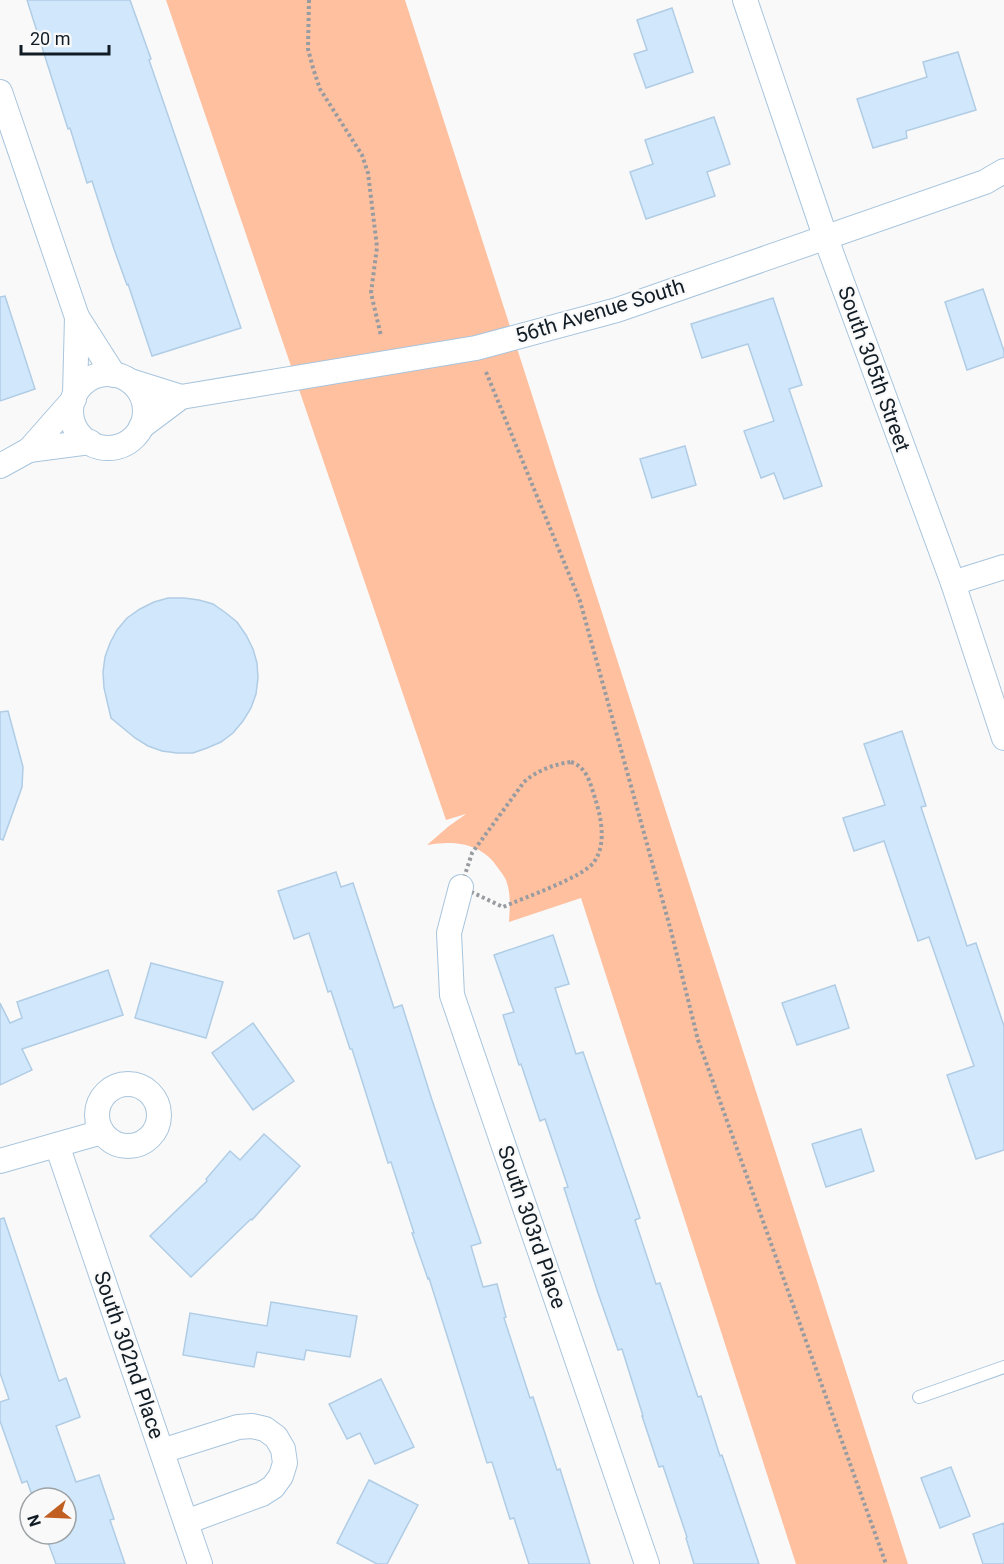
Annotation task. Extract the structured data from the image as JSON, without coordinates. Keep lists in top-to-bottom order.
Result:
{
  "streets": {
    "street": [
      "56th Avenue South",
      "South 305th Street",
      "South 303rd Place",
      "South 302nd Place"
    ]
  },
  "crossings": [
    ["56th Avenue South", "South 305th Street"]
  ],
  "scale_bar": "20 m",
  "north": "left"
}
